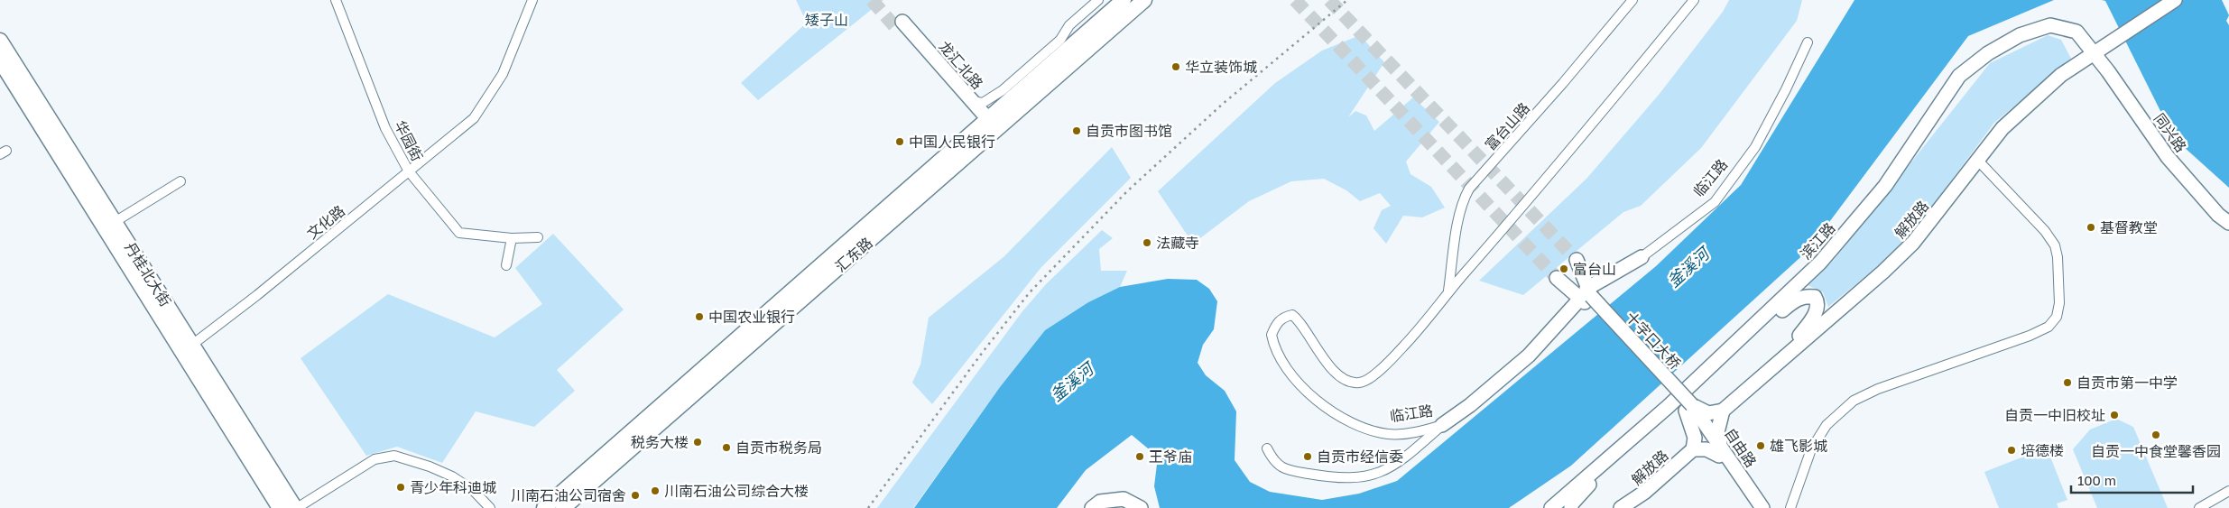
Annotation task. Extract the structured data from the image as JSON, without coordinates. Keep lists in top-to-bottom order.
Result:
{
  "streets": {
    "main road": [
      "龙汇北路",
      "同兴路",
      "临江路",
      "解放路",
      "滨江路",
      "汇东路",
      "丹桂北大街",
      "十字口大桥",
      "自由路"
    ],
    "street": ["富台山路", "华园街", "文化路"]
  },
  "crossings": [
    ["龙汇北路", "汇东路"],
    ["富台山路", "临江路"],
    ["同兴路", "解放路"],
    ["同兴路", "滨江路"],
    ["华园街", "文化路"],
    ["临江路", "十字口大桥"],
    ["解放路", "滨江路"],
    ["文化路", "丹桂北大街"],
    ["十字口大桥", "自由路"]
  ],
  "water": ["釜溪河"],
  "parks": ["矮子山"],
  "places": [
    "华立装饰城",
    "自贡市图书馆",
    "中国人民银行",
    "基督教堂",
    "法藏寺",
    "富台山",
    "中国农业银行",
    "自贡市第一中学",
    "自贡一中旧校址",
    "自贡一中食堂馨香园",
    "税务大楼",
    "雄飞影城",
    "自贡市税务局",
    "培德楼",
    "王爷庙",
    "自贡市经信委",
    "青少年科迪城",
    "川南石油公司综合大楼",
    "川南石油公司宿舍"
  ],
  "scale_bar": "100 m"
}
